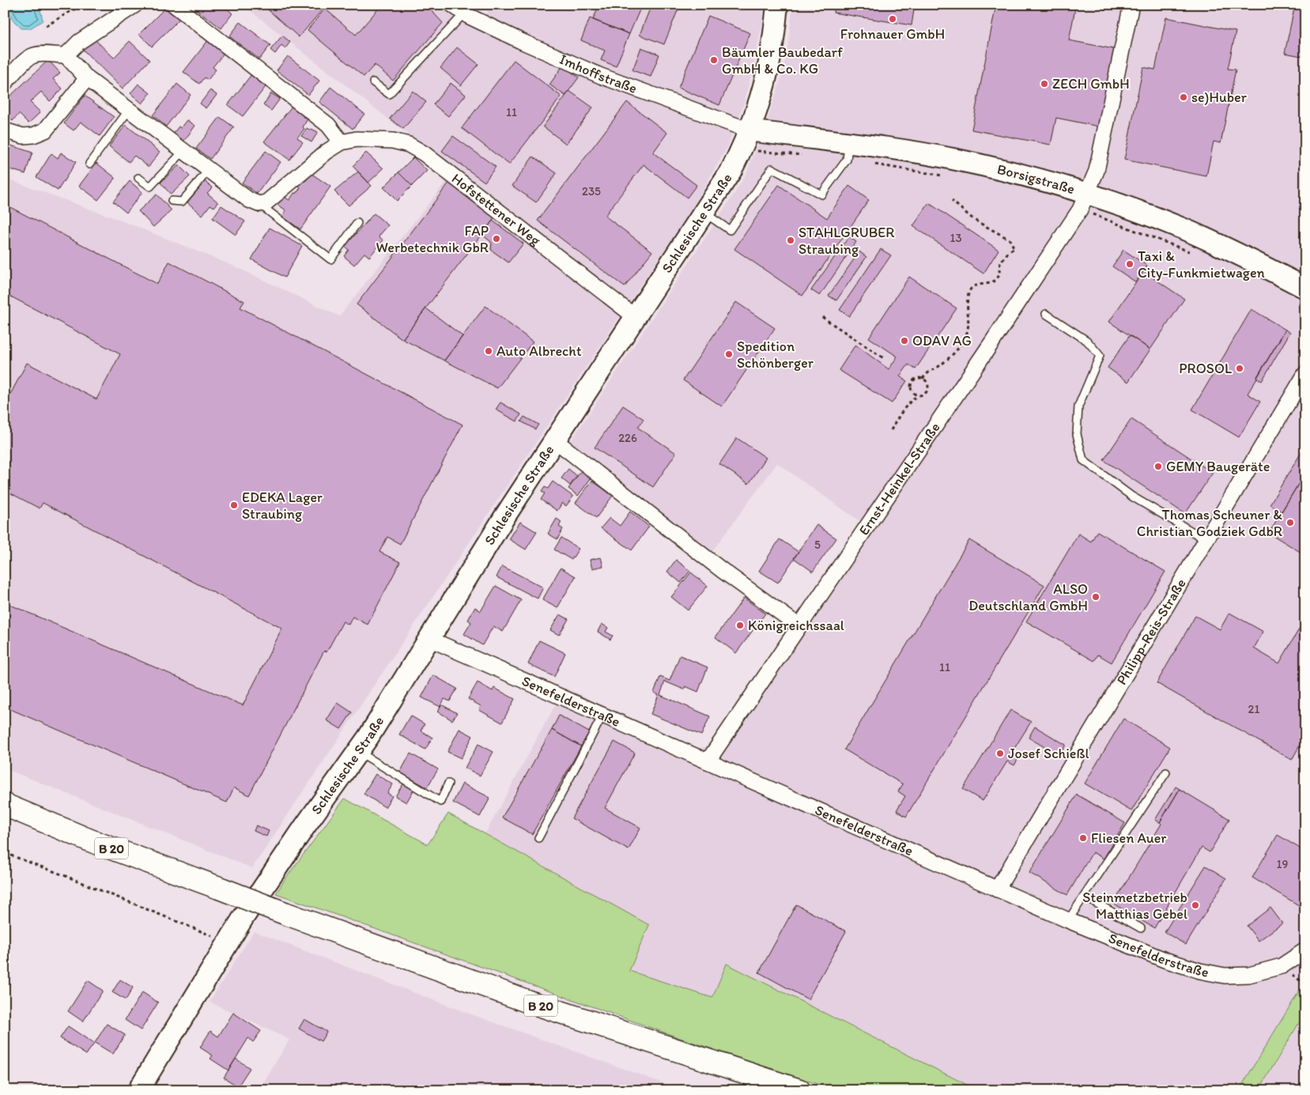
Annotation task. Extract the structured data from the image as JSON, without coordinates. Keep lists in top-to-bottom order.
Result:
{
  "streets": {
    "highway": ["B 20"],
    "street": [
      "Imhoffstraße",
      "Borsigstraße",
      "Hofstettener Weg",
      "Schlesische Straße",
      "Ernst-Heinkel-Straße",
      "Philipp-Reis-Straße",
      "Senefelderstraße"
    ]
  },
  "crossings": [
    ["Imhoffstraße", "Borsigstraße"],
    ["Imhoffstraße", "Schlesische Straße"],
    ["Borsigstraße", "Schlesische Straße"],
    ["Borsigstraße", "Ernst-Heinkel-Straße"],
    ["Hofstettener Weg", "Schlesische Straße"],
    ["Schlesische Straße", "Ernst-Heinkel-Straße"],
    ["Schlesische Straße", "Senefelderstraße"],
    ["Ernst-Heinkel-Straße", "Senefelderstraße"],
    ["Philipp-Reis-Straße", "Senefelderstraße"]
  ],
  "places": [
    "Frohnauer GmbH",
    "Bäumler Baubedarf GmbH & Co. KG",
    "ZECH GmbH",
    "se)Huber",
    "FAP Werbetechnik GbR",
    "STAHLGRUBER Straubing",
    "Taxi & City-Funkmietwagen",
    "ODAV AG",
    "Auto Albrecht",
    "Spedition Schönberger",
    "PROSOL",
    "GEMY Baugeräte",
    "EDEKA Lager Straubing",
    "Thomas Scheuner & Christian Godziek GdbR",
    "ALSO Deutschland GmbH",
    "Königreichssaal",
    "Josef Schießl",
    "Fliesen Auer",
    "Steinmetzbetrieb Matthias Gebel"
  ],
  "house_numbers": [
    "11",
    "235",
    "13",
    "226",
    "5",
    "11",
    "21",
    "19"
  ]
}
